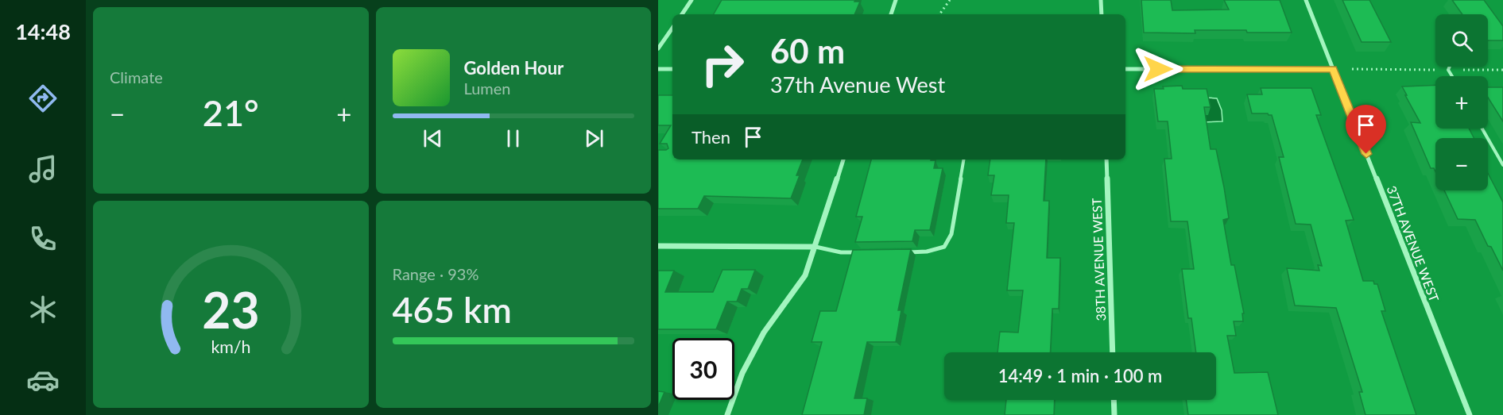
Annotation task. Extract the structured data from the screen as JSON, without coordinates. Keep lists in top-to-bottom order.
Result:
{
  "streets": {
    "street": ["37TH AVENUE WEST", "38TH AVENUE WEST"]
  },
  "page": {
    "tabs": "14:48",
    "tile": [
      "Climate",
      ["Range · 93%", "465 km"]
    ],
    "map_buttons": ["+", "−"],
    "turn": ["60 m", "37th Avenue West"],
    "song": ["Golden Hour", "Lumen"],
    "heat": ["−", "21°", "+"],
    "then": "Then",
    "limit": "30",
    "trip": "14:49 · 1 min · 100 m",
    "gauge": ["23", "km/h"]
  }
}
